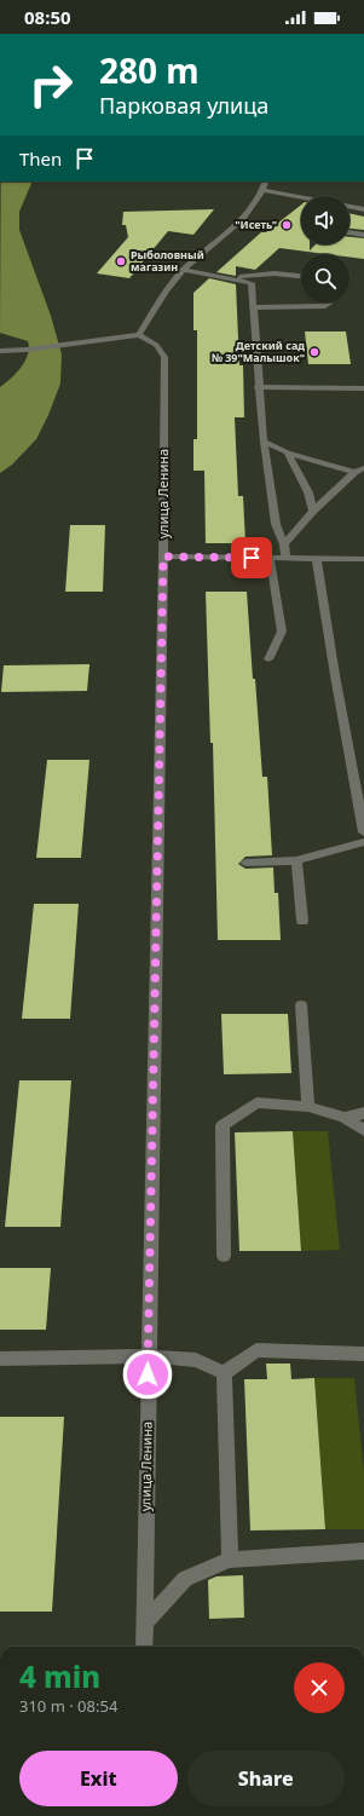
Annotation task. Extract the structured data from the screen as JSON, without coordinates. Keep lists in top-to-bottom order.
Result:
{
  "streets": {
    "street": ["улица Ленина"]
  },
  "places": ["\"Исеть\"", "Рыболовный магазин", "Детский сад № 39\"Малышок\""],
  "page": {
    "status": "08:50",
    "turn": ["280 m", "Парковая улица"],
    "then": "Then",
    "heading": ["4 min", "310 m · 08:54"],
    "buttons": ["Exit", "Share"]
  }
}
